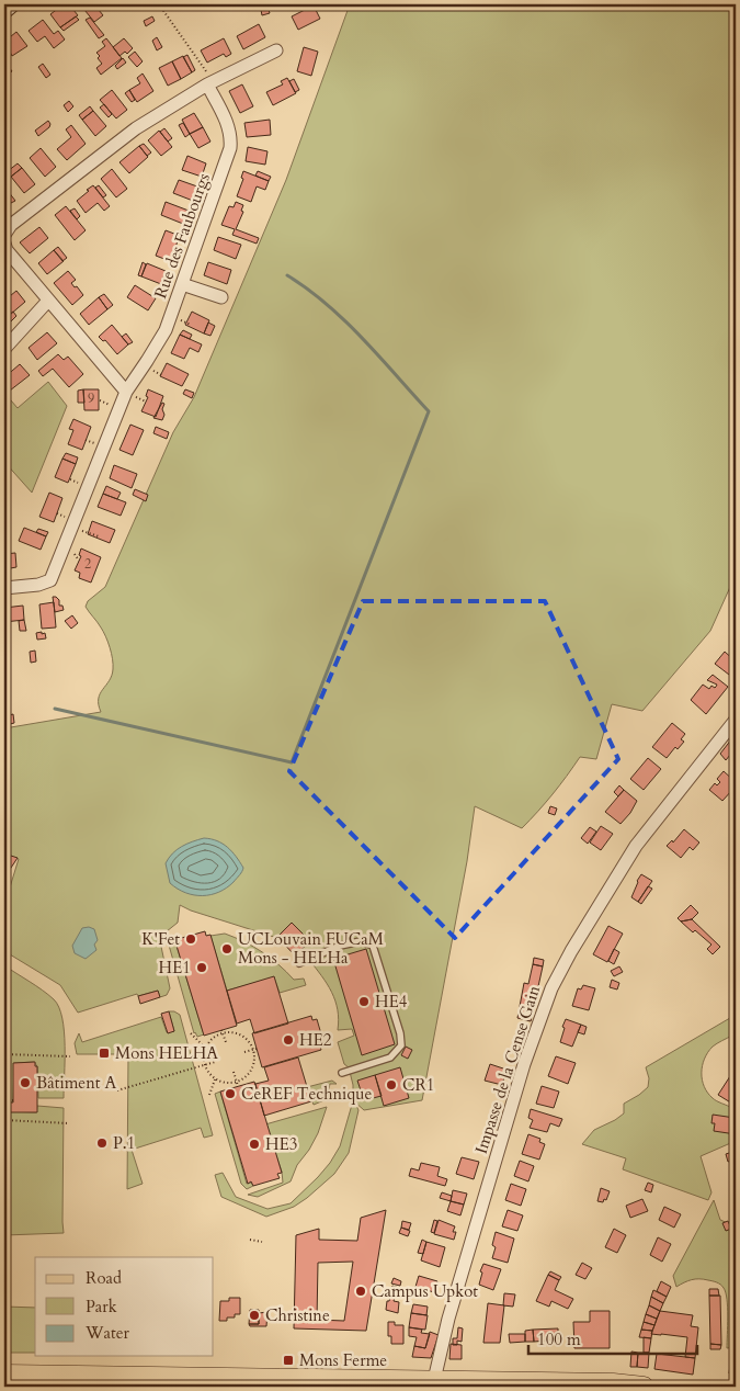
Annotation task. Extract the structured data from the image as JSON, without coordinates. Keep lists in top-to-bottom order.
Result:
{
  "streets": {
    "street": ["Rue des Faubourgs", "Impasse de la Cense Gain"]
  },
  "places": {
    "other": [
      "K'Fet",
      "UCLouvain FUCaM Mons - HELHa",
      "HE1",
      "HE4",
      "HE2",
      "Bâtiment A",
      "CR1",
      "CeREF Technique",
      "P.1",
      "HE3",
      "Campus Upkot",
      "Christine"
    ],
    "transit": ["Mons HELHA", "Mons Ferme"]
  },
  "house_numbers": ["9", "2"],
  "legend": ["Road", "Park", "Water"],
  "scale_bar": "100 m"
}
